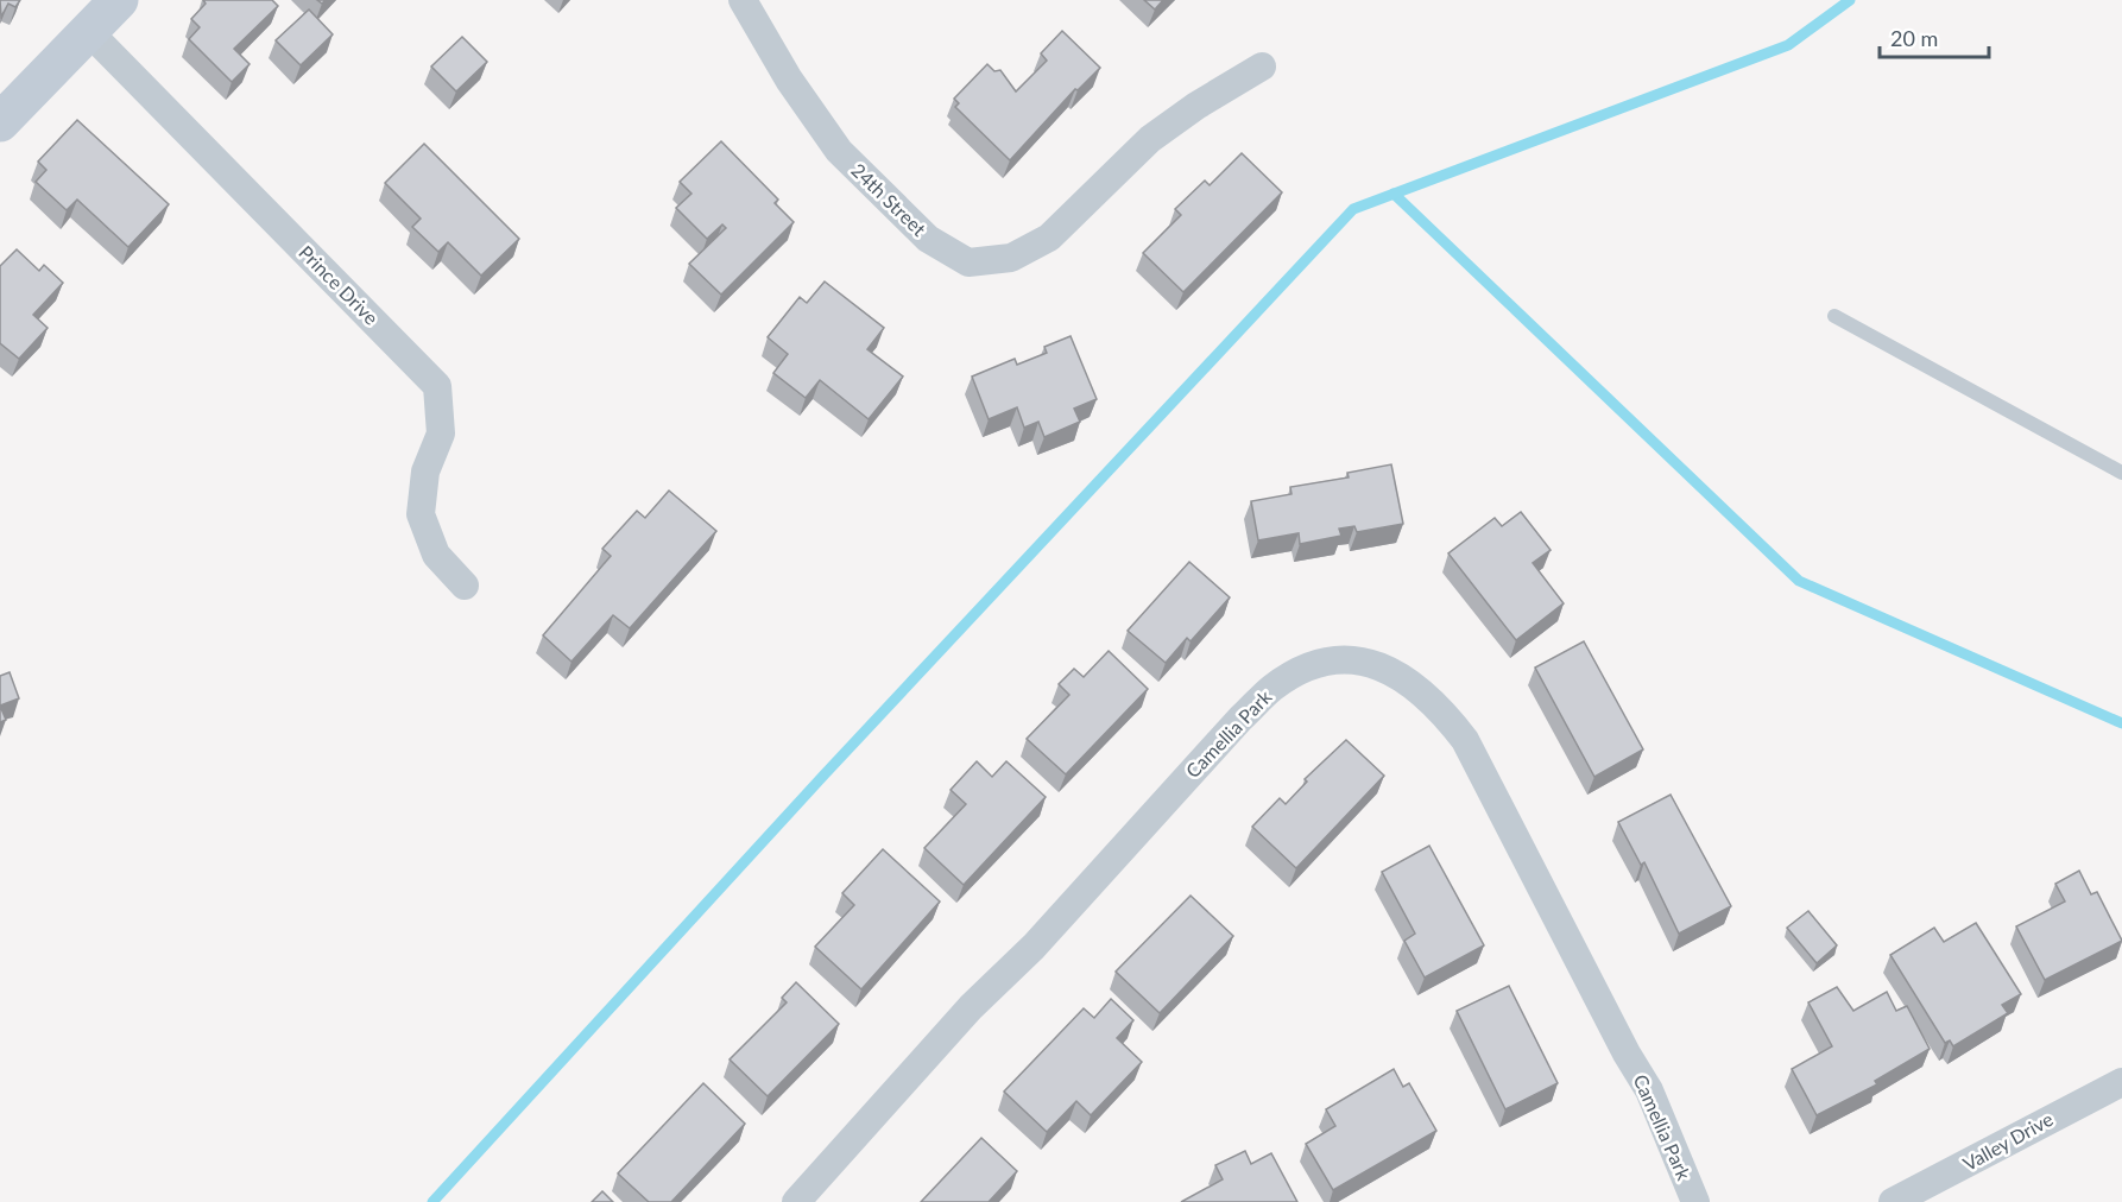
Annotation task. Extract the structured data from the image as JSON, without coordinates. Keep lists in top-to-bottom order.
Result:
{
  "streets": {
    "street": [
      "24th Street",
      "Prince Drive",
      "Camellia Park",
      "Valley Drive"
    ]
  },
  "scale_bar": "20 m"
}
